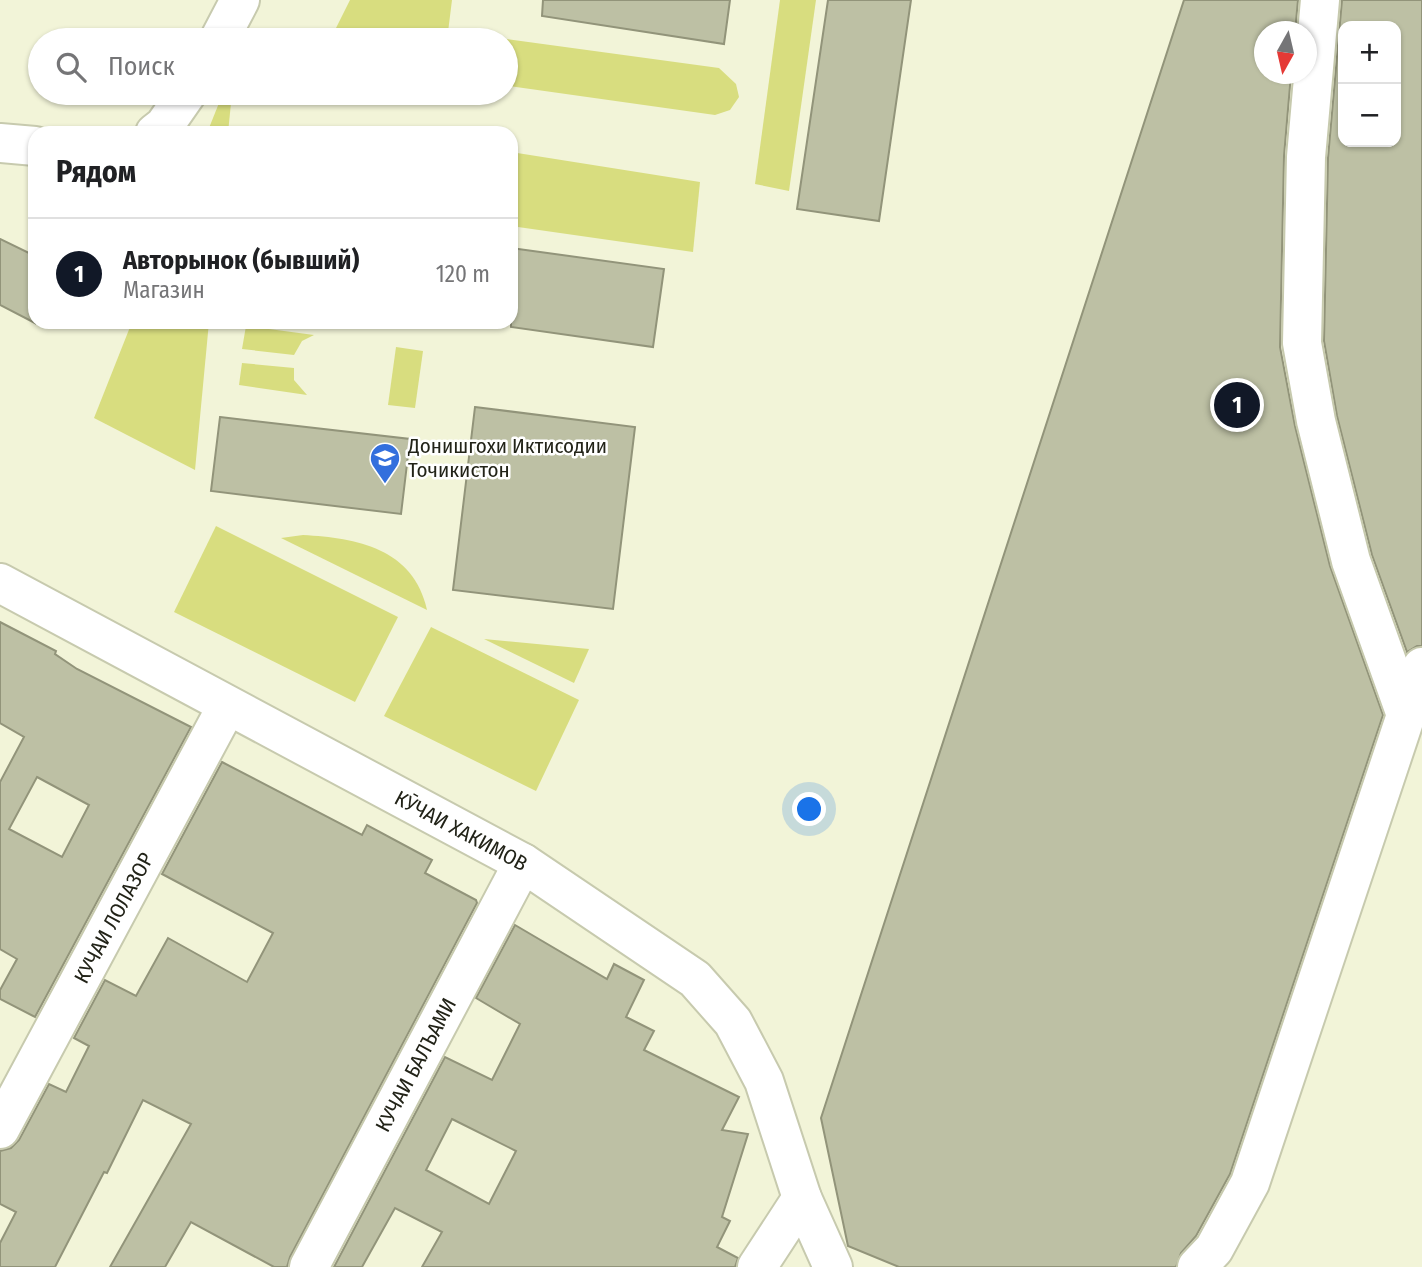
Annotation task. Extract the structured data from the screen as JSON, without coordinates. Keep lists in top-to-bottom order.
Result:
{
  "streets": {
    "street": ["КӮЧАИ ХАКИМОВ", "КУЧАИ ЛОЛАЗОР", "КУЧАИ БАЛЪАМИ"]
  },
  "crossings": [
    ["КӮЧАИ ХАКИМОВ", "КУЧАИ ЛОЛАЗОР"],
    ["КӮЧАИ ХАКИМОВ", "КУЧАИ БАЛЪАМИ"]
  ],
  "places": {
    "school or university": ["Донишгохи Иктисодии Точикистон"]
  },
  "north": "bottom",
  "page": {
    "map_buttons": ["+", "−"],
    "search": "Поиск",
    "heading": "Рядом",
    "list": [
      {
        "mark": "1",
        "name": "Авторынок (бывший)",
        "note": "Магазин",
        "value": "120 m"
      }
    ],
    "pins": "1"
  }
}
